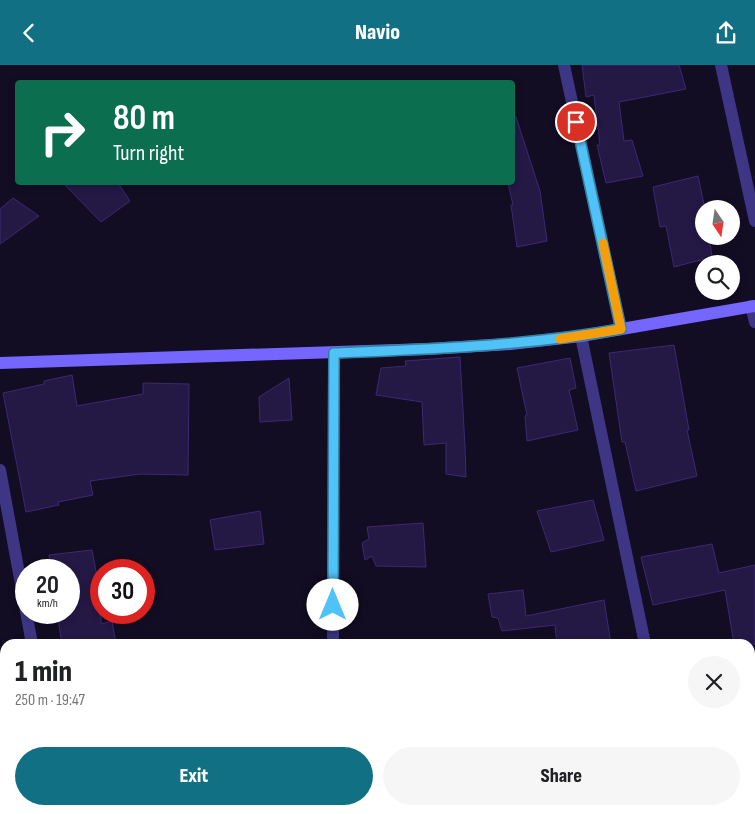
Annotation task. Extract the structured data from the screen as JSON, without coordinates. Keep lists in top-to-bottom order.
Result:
{
  "north": "bottom",
  "page": {
    "header": "Navio",
    "turn": ["80 m", "Turn right"],
    "speed": "20 km/h",
    "limit": "30",
    "heading": ["1 min", "250 m · 19:47"],
    "buttons": ["Exit", "Share"]
  }
}
